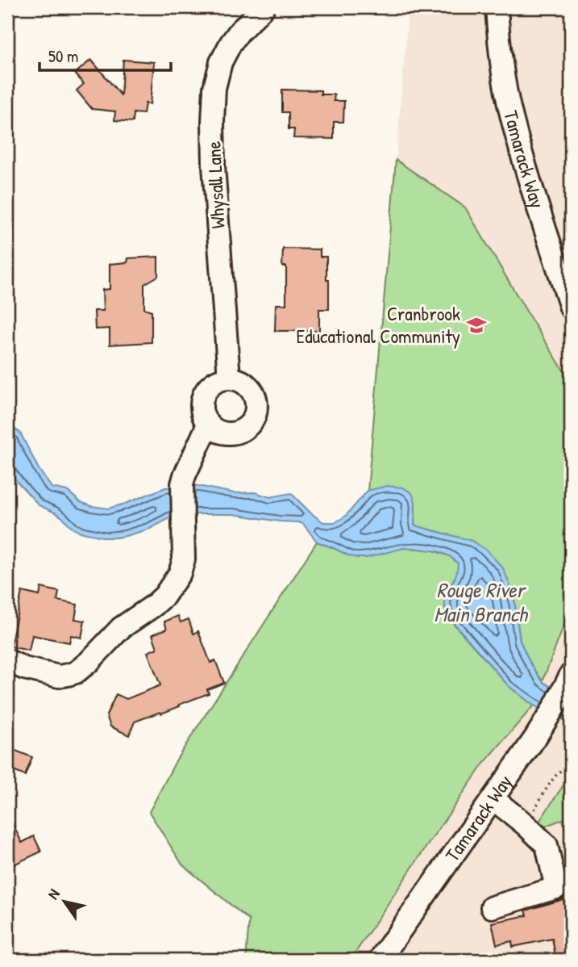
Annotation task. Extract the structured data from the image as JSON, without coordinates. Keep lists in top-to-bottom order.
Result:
{
  "streets": {
    "street": ["Tamarack Way", "Whysall Lane"]
  },
  "water": ["Rouge River Main Branch"],
  "places": {
    "school or university": ["Cranbrook Educational Community"]
  },
  "scale_bar": "50 m",
  "north": "top left"
}
